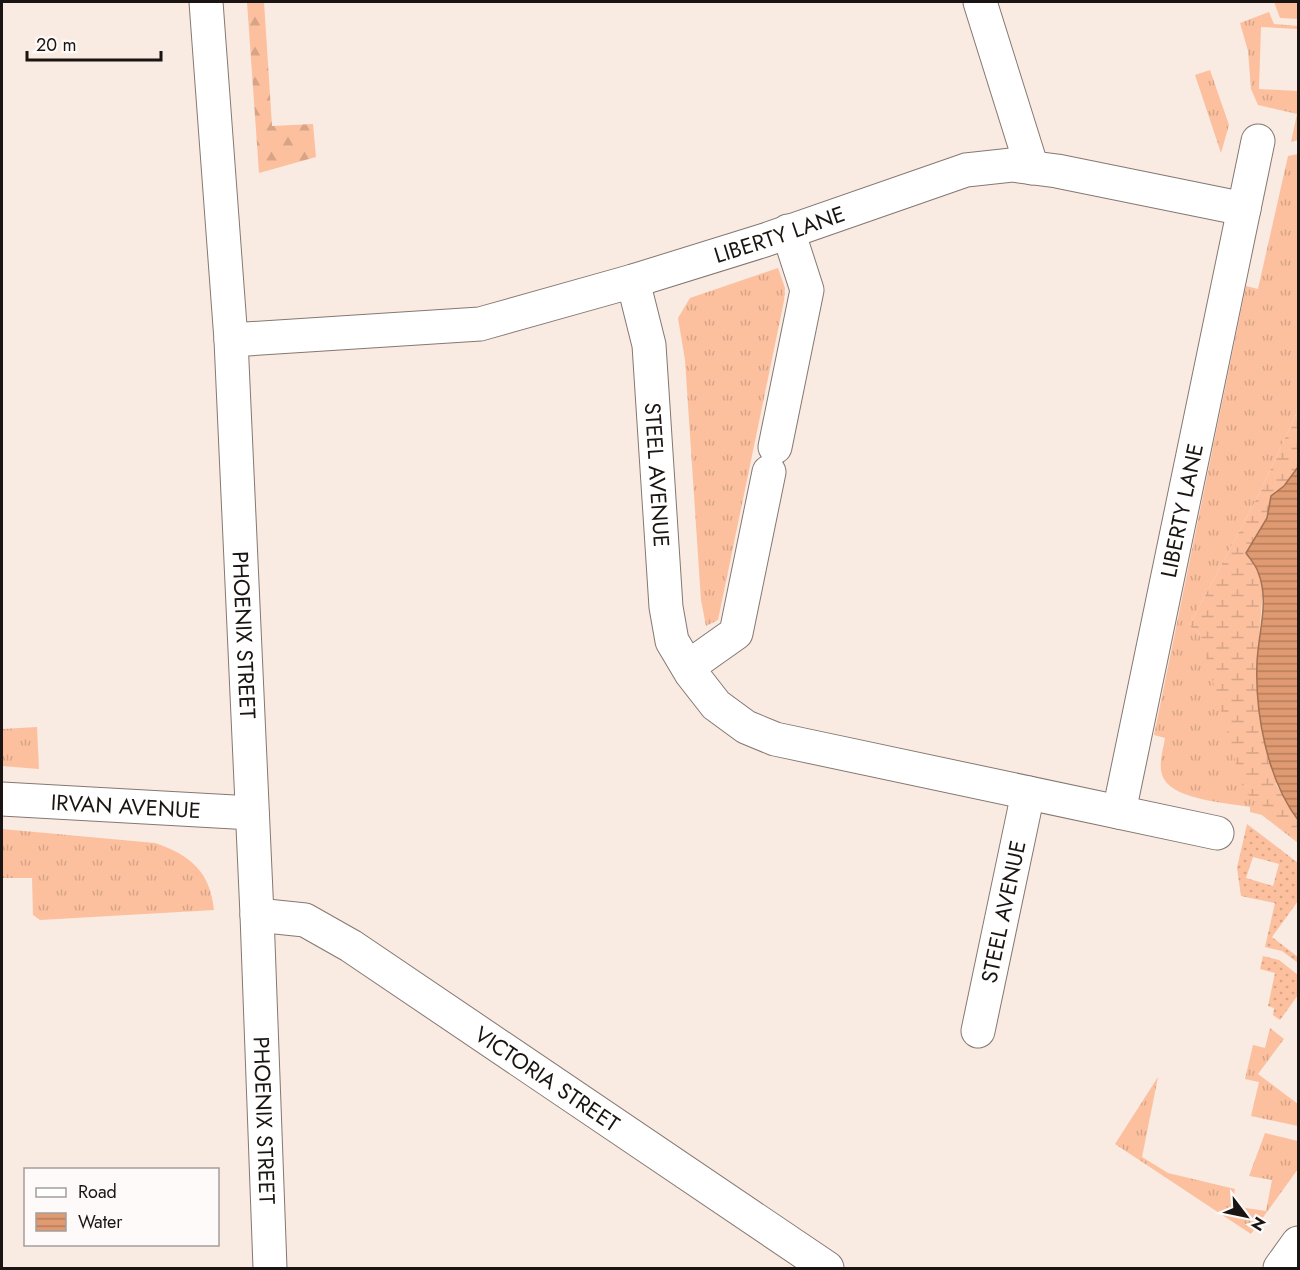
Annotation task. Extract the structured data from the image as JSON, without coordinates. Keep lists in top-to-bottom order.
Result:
{
  "streets": {
    "street": [
      "LIBERTY LANE",
      "STEEL AVENUE",
      "PHOENIX STREET",
      "IRVAN AVENUE",
      "VICTORIA STREET"
    ]
  },
  "crossings": [
    ["LIBERTY LANE", "STEEL AVENUE"],
    ["LIBERTY LANE", "PHOENIX STREET"],
    ["PHOENIX STREET", "IRVAN AVENUE"],
    ["PHOENIX STREET", "VICTORIA STREET"]
  ],
  "legend": ["Road", "Water"],
  "scale_bar": "20 m",
  "north": "bottom right"
}
